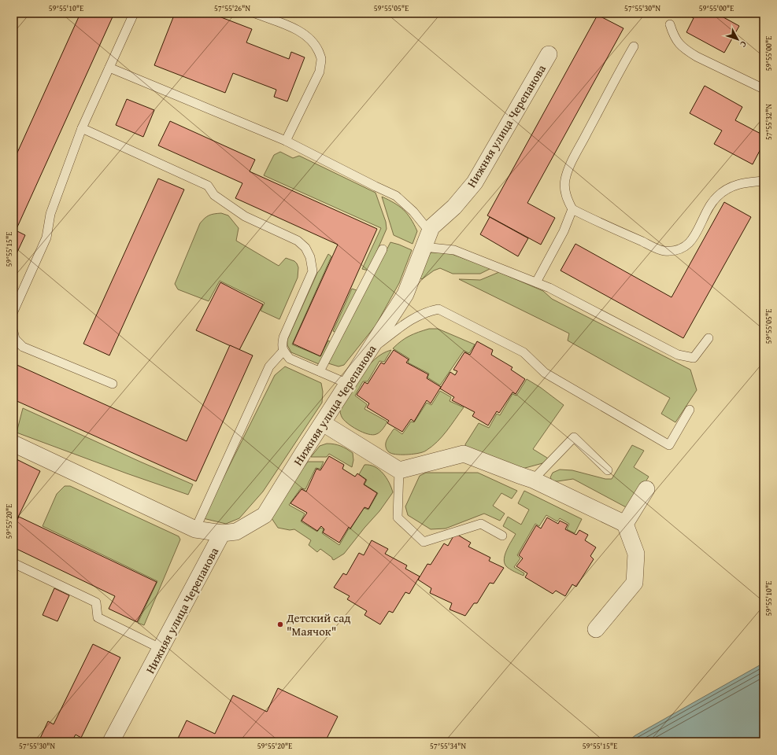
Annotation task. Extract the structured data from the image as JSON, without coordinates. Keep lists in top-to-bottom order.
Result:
{
  "streets": {
    "street": ["Нижняя улица Черепанова"]
  },
  "places": ["Детский сад \"Маячок\""],
  "north": "bottom right",
  "coordinates": [
    "59°55'10\"E",
    "57°55'26\"N",
    "59°55'05\"E",
    "57°55'30\"N",
    "59°55'00\"E",
    "57°55'32\"N",
    "59°55'15\"E",
    "59°55'20\"E",
    "57°55'34\"N"
  ]
}
